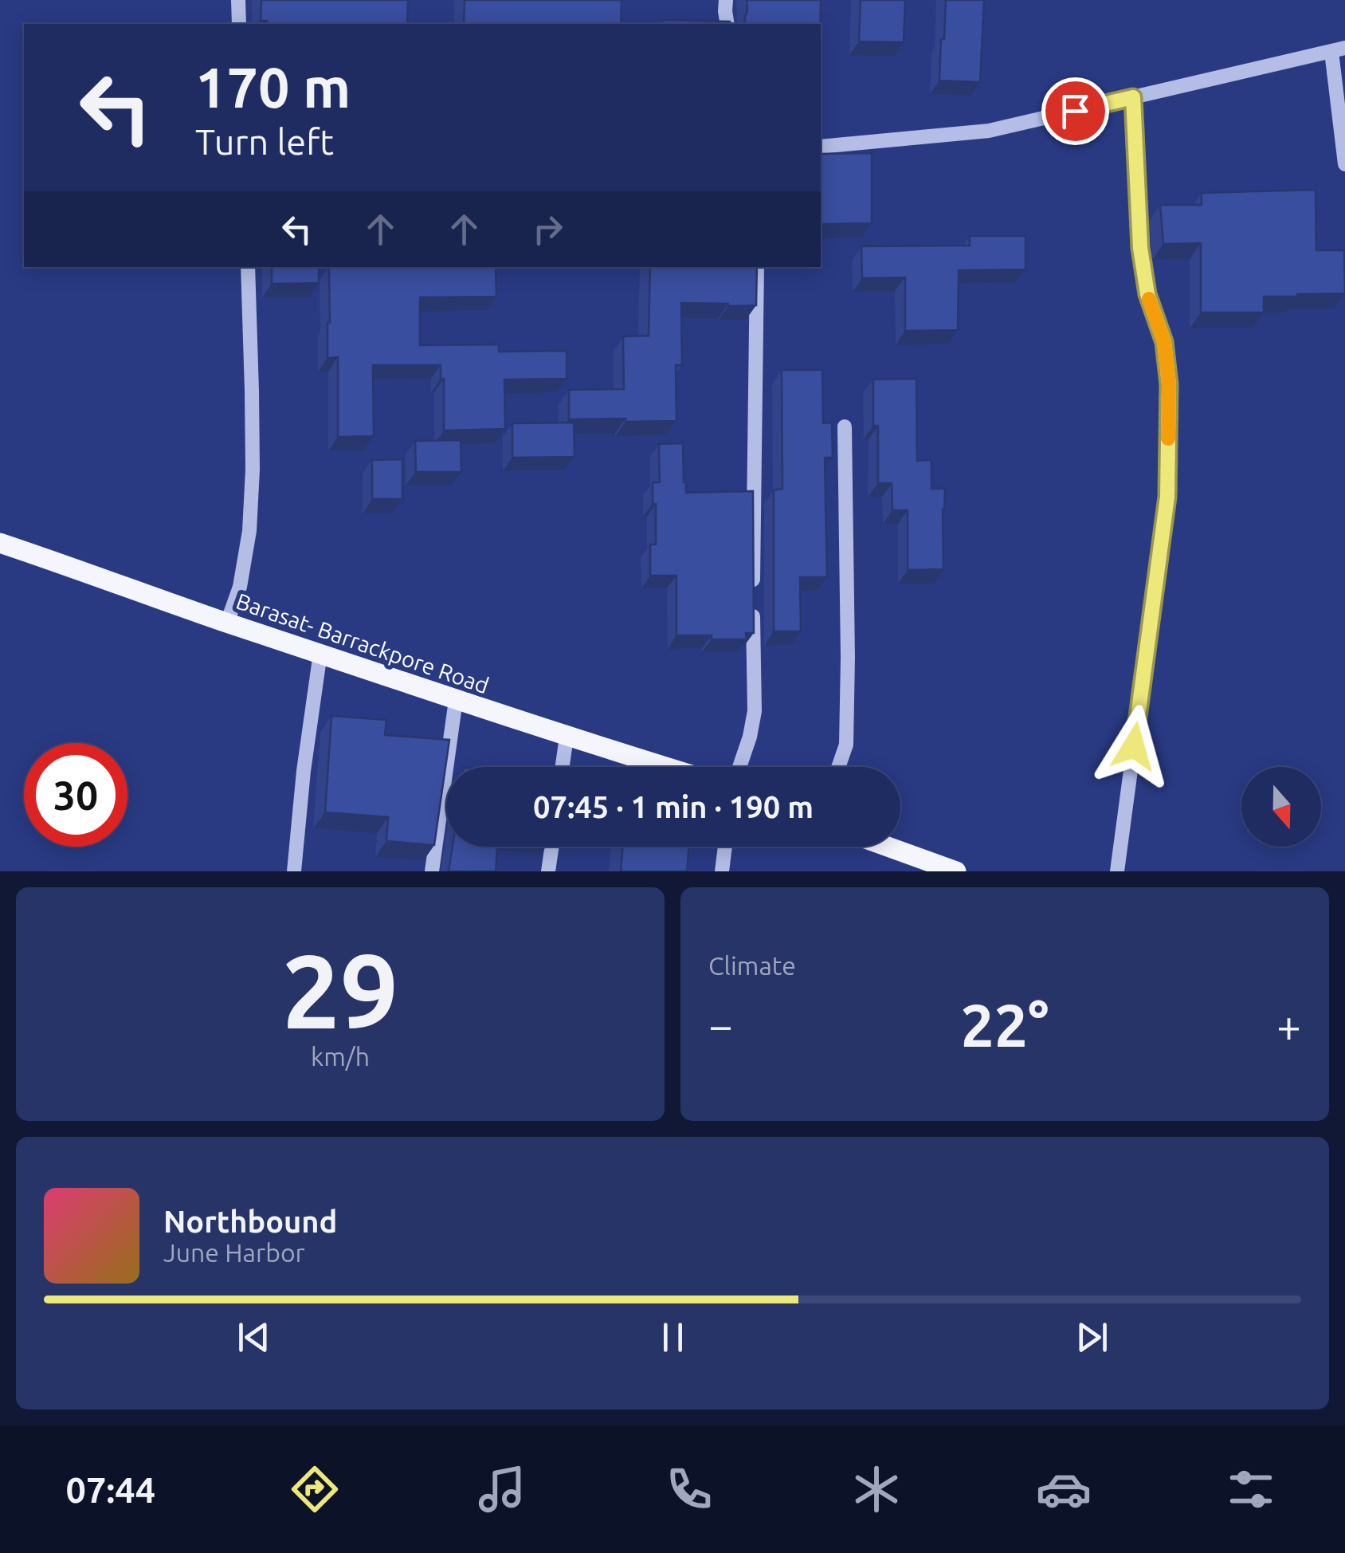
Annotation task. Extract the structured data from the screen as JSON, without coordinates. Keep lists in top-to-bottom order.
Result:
{
  "streets": {
    "main road": ["Barasat- Barrackpore Road"]
  },
  "north": "bottom",
  "page": {
    "turn": ["170 m", "Turn left"],
    "limit": "30",
    "trip": "07:45 · 1 min · 190 m",
    "tile": [
      ["29", "km/h"],
      "Climate"
    ],
    "heat": ["−", "22°", "+"],
    "song": ["Northbound", "June Harbor"],
    "tabs": "07:44"
  }
}
